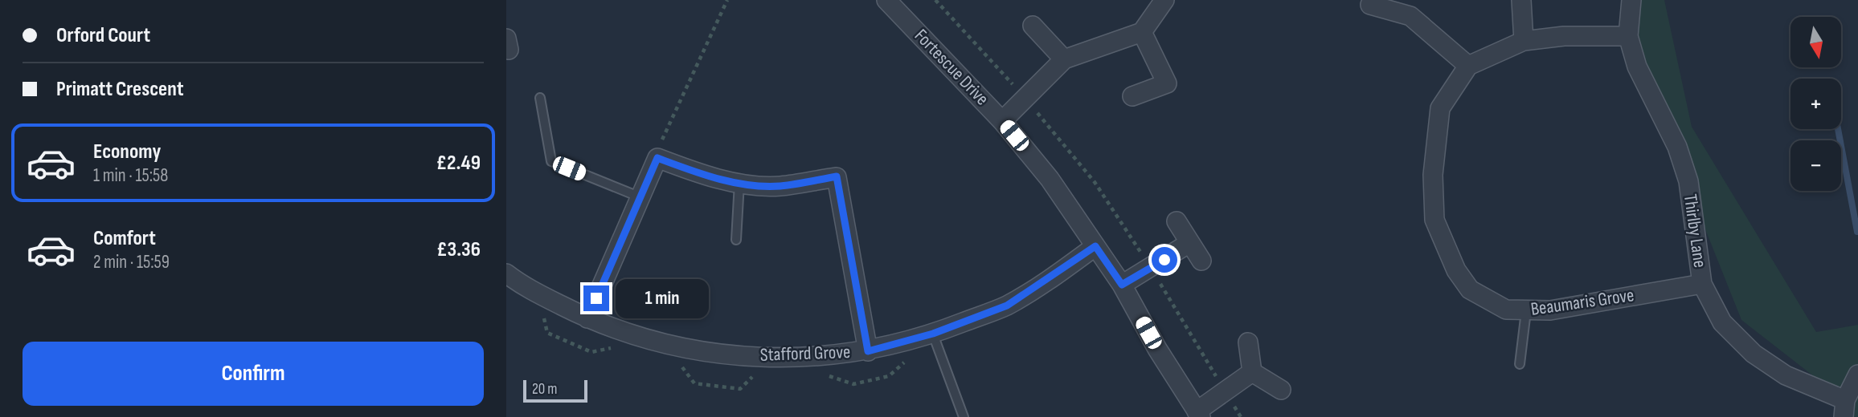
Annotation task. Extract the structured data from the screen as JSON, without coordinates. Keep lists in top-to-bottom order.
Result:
{
  "streets": {
    "street": [
      "Fortescue Drive",
      "Thirlby Lane",
      "Beaumaris Grove",
      "Stafford Grove"
    ]
  },
  "crossings": [
    ["Fortescue Drive", "Stafford Grove"],
    ["Thirlby Lane", "Beaumaris Grove"]
  ],
  "scale_bar": "20 m",
  "north": "bottom",
  "page": {
    "banner": ["Orford Court", "Primatt Crescent"],
    "map_buttons": ["+", "−"],
    "list": [
      {
        "name": "Economy",
        "note": "1 min · 15:58",
        "value": "£2.49"
      },
      {
        "name": "Comfort",
        "note": "2 min · 15:59",
        "value": "£3.36"
      }
    ],
    "bubble": "1 min",
    "buttons": "Confirm",
    "scale": "20 m"
  }
}
